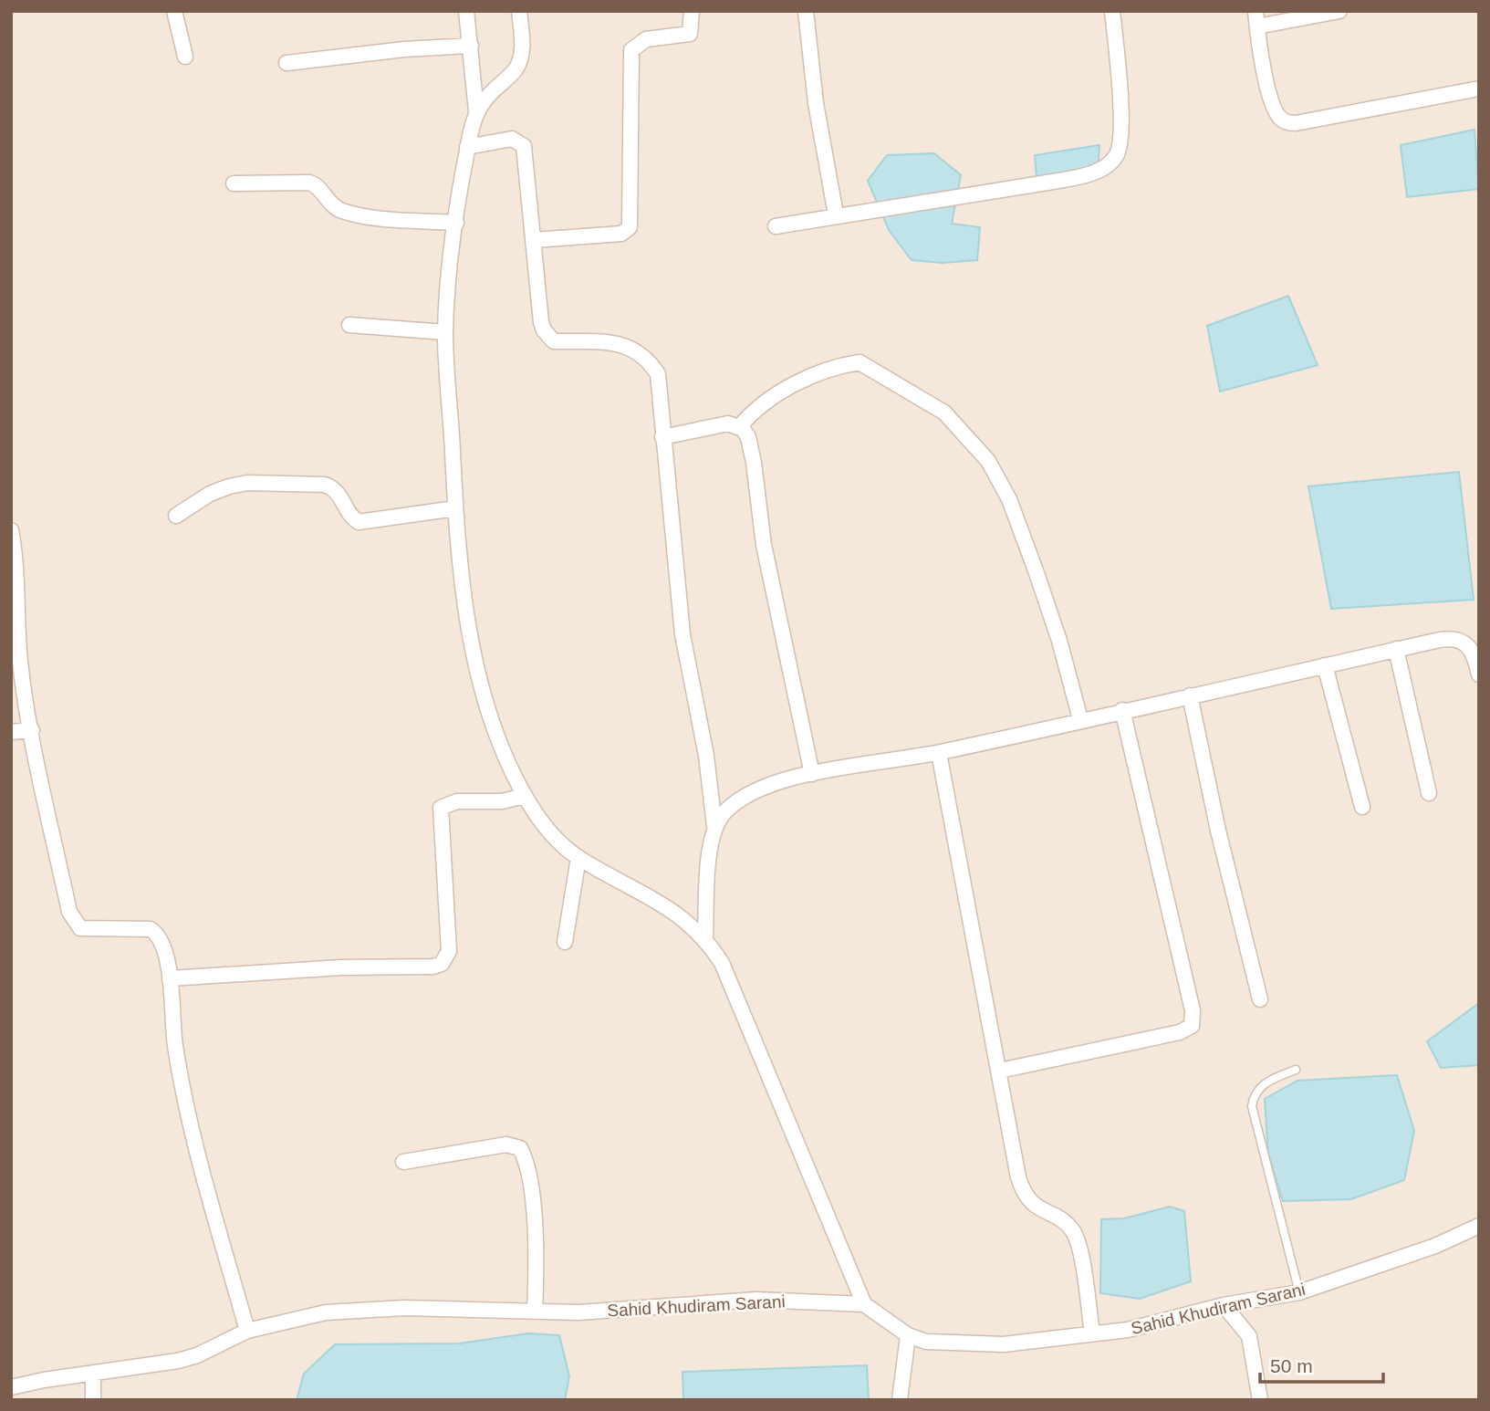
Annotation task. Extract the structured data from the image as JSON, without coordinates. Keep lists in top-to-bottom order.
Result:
{
  "streets": {
    "street": ["Sahid Khudiram Sarani"]
  },
  "scale_bar": "50 m"
}
